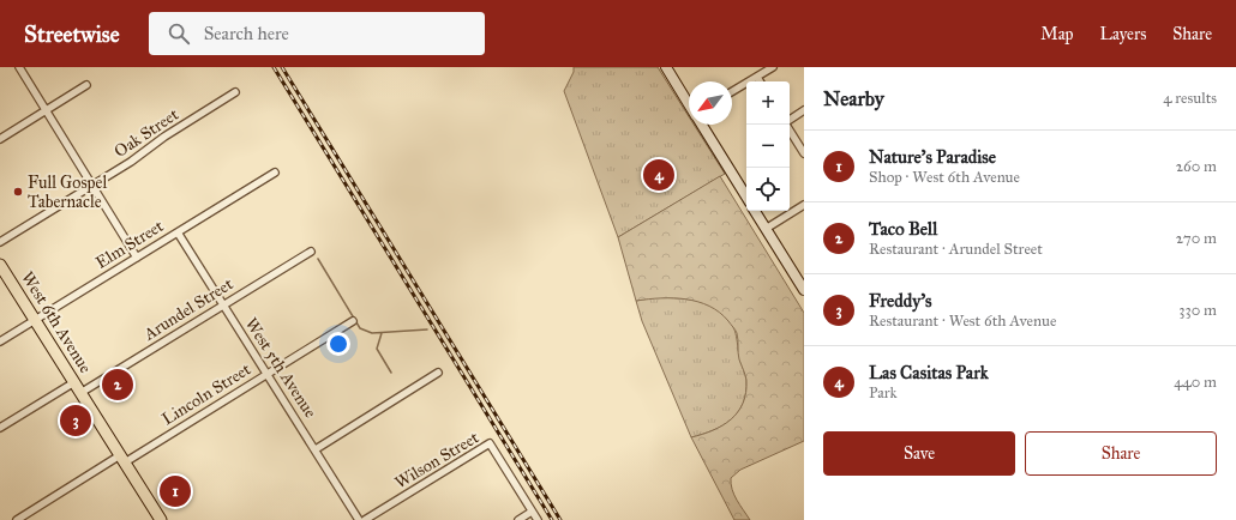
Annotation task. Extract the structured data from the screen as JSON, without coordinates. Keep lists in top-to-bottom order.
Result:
{
  "streets": {
    "main road": ["West 6th Avenue"],
    "street": [
      "Oak Street",
      "Elm Street",
      "Arundel Street",
      "West 5th Avenue",
      "Lincoln Street",
      "Wilson Street"
    ]
  },
  "crossings": [
    ["Elm Street", "West 6th Avenue"],
    ["Elm Street", "West 5th Avenue"],
    ["Arundel Street", "West 6th Avenue"],
    ["Arundel Street", "West 5th Avenue"],
    ["West 6th Avenue", "Lincoln Street"],
    ["West 5th Avenue", "Lincoln Street"]
  ],
  "places": ["Full Gospel Tabernacle"],
  "north": "bottom left",
  "page": {
    "header": "Streetwise",
    "search": "Search here",
    "nav": ["Map", "Layers", "Share"],
    "heading": ["Nearby", "4 results"],
    "map_buttons": ["+", "−"],
    "list": [
      {
        "mark": "1",
        "name": "Nature's Paradise",
        "note": "Shop · West 6th Avenue",
        "value": "260 m"
      },
      {
        "mark": "2",
        "name": "Taco Bell",
        "note": "Restaurant · Arundel Street",
        "value": "270 m"
      },
      {
        "mark": "3",
        "name": "Freddy's",
        "note": "Restaurant · West 6th Avenue",
        "value": "330 m"
      },
      {
        "mark": "4",
        "name": "Las Casitas Park",
        "note": "Park",
        "value": "440 m"
      }
    ],
    "pins": [
      "4",
      "2",
      "3",
      "1"
    ],
    "buttons": ["Save", "Share"]
  }
}
